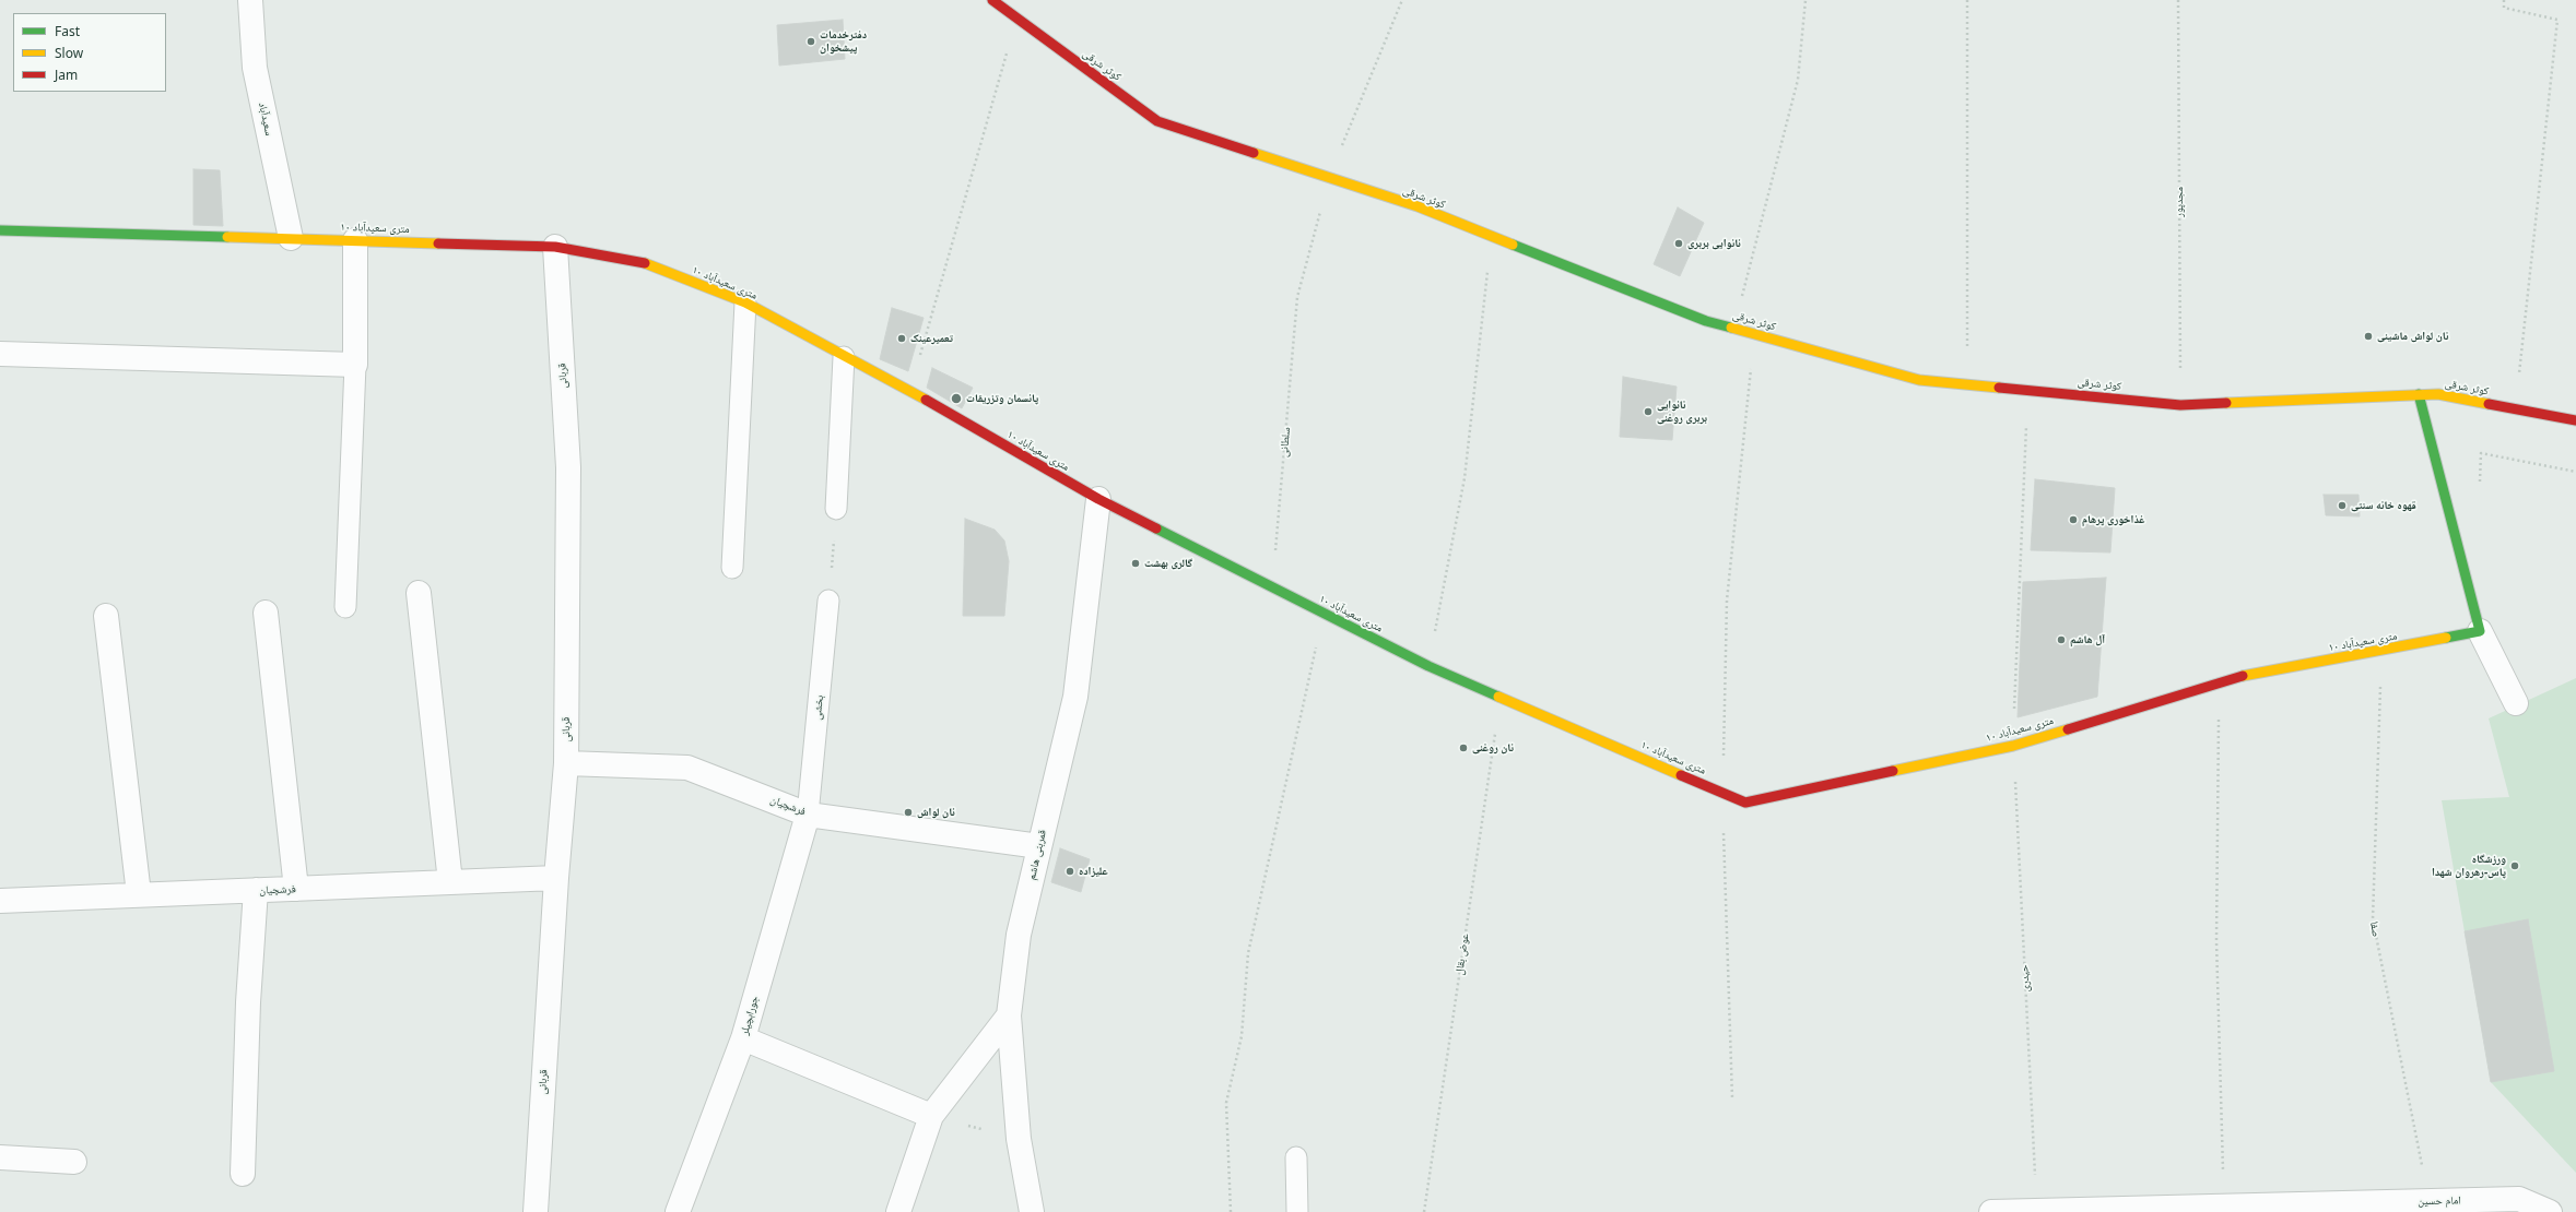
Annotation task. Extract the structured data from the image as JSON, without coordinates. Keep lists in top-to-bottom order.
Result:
{
  "streets": {
    "street": [
      "کوثر شرقی",
      "سعیدآباد",
      "۱۰ متری سعیدآباد",
      "قربانی",
      "فرشچیان",
      "قمربنی هاشم",
      "جورابچیلر",
      "امام حسین"
    ],
    "lane": ["بخشی"],
    "path": [
      "مجدپور",
      "سلطانی",
      "صفا",
      "عوض بقال",
      "حیدری"
    ]
  },
  "crossings": [
    ["کوثر شرقی", "مجدپور"],
    ["سعیدآباد", "۱۰ متری سعیدآباد"],
    ["۱۰ متری سعیدآباد", "قربانی"],
    ["۱۰ متری سعیدآباد", "سلطانی"],
    ["۱۰ متری سعیدآباد", "قمربنی هاشم"],
    ["۱۰ متری سعیدآباد", "صفا"],
    ["۱۰ متری سعیدآباد", "عوض بقال"],
    ["۱۰ متری سعیدآباد", "حیدری"],
    ["قربانی", "فرشچیان"],
    ["بخشی", "فرشچیان"],
    ["بخشی", "جورابچیلر"],
    ["فرشچیان", "قمربنی هاشم"],
    ["فرشچیان", "جورابچیلر"],
    ["صفا", "امام حسین"],
    ["حیدری", "امام حسین"]
  ],
  "places": [
    "دفترخدمات پیشخوان",
    "نانوایی بربری",
    "نان لواش ماشینی",
    "تعمیرعینک",
    "پانسمان وتزریقات",
    "نانوایی بربری روغنی",
    "قهوه خانه سنتی",
    "غذاخوری پرهام",
    "گالری بهشت",
    "آل هاشم",
    "نان روغنی",
    "نان لواش",
    "ورزشگاه پاس-رهروان شهدا",
    "علیزاده"
  ],
  "legend": ["Fast", "Slow", "Jam"]
}
